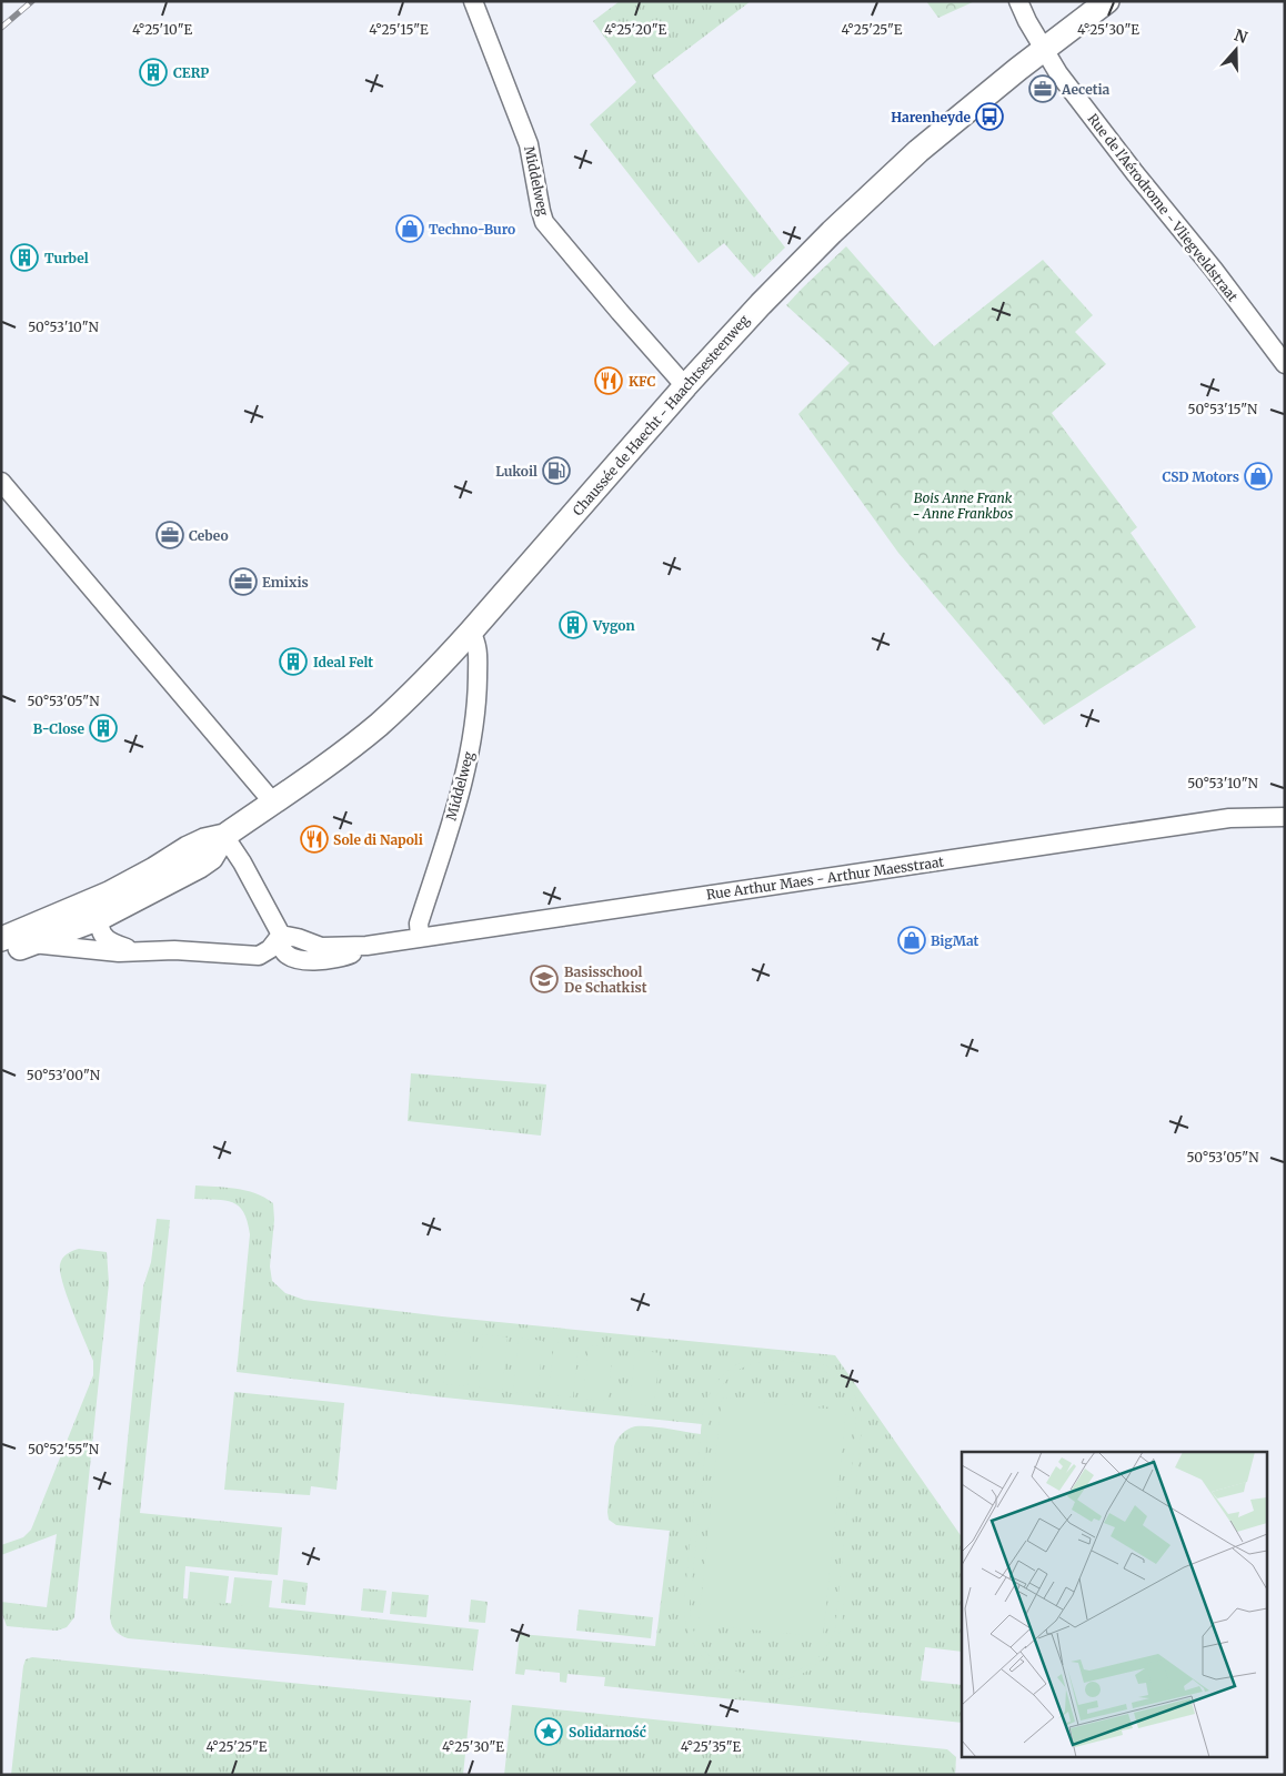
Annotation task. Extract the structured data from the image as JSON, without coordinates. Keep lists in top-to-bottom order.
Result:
{
  "streets": {
    "main road": ["Chaussée de Haecht - Haachtsesteenweg"],
    "street": ["Middelweg", "Rue de l'Aérodrome - Vliegveldstraat", "Rue Arthur Maes - Arthur Maesstraat"]
  },
  "crossings": [
    ["Middelweg", "Chaussée de Haecht - Haachtsesteenweg"],
    ["Middelweg", "Rue Arthur Maes - Arthur Maesstraat"],
    ["Rue de l'Aérodrome - Vliegveldstraat", "Chaussée de Haecht - Haachtsesteenweg"],
    ["Chaussée de Haecht - Haachtsesteenweg", "Rue Arthur Maes - Arthur Maesstraat"]
  ],
  "parks": ["Bois Anne Frank - Anne Frankbos"],
  "places": {
    "building": [
      "CERP",
      "Turbel",
      "Vygon",
      "Ideal Felt",
      "B-Close"
    ],
    "office": ["Aecetia", "Cebeo", "Emixis"],
    "bus stop": ["Harenheyde"],
    "shop": ["Techno-Buro", "CSD Motors", "BigMat"],
    "restaurant": ["KFC", "Sole di Napoli"],
    "fuel station": ["Lukoil"],
    "school or university": ["Basisschool De Schatkist"],
    "place": ["Solidarność"]
  },
  "north": "top",
  "coordinates": [
    "4°25'15\"E",
    "4°25'10\"E",
    "4°25'20\"E",
    "4°25'25\"E",
    "4°25'30\"E",
    "50°53'10\"N",
    "50°53'15\"N",
    "50°53'05\"N",
    "50°53'00\"N",
    "50°52'55\"N",
    "4°25'35\"E"
  ]
}
